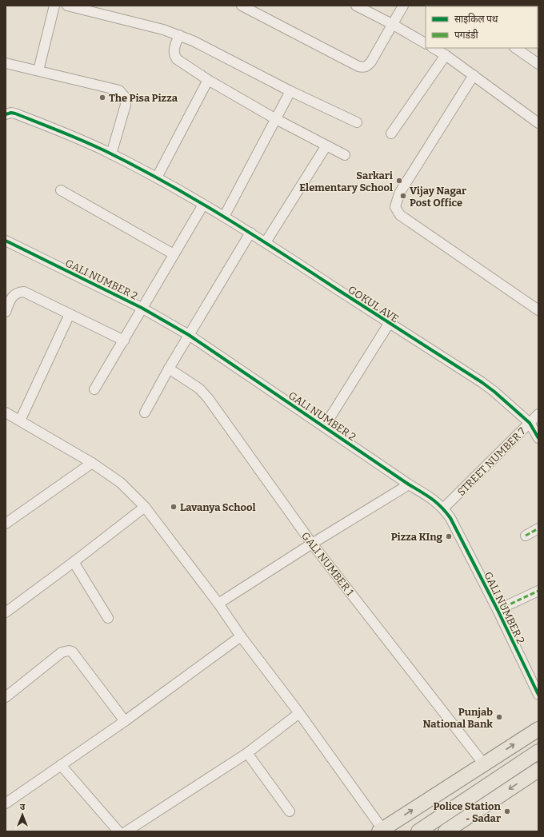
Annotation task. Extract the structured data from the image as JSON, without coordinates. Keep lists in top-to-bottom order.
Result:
{
  "streets": {
    "street": [
      "GALI NUMBER 2",
      "GOKUL AVE",
      "STREET NUMBER 7",
      "GALI NUMBER 1"
    ]
  },
  "crossings": [
    ["GALI NUMBER 2", "STREET NUMBER 7"],
    ["GOKUL AVE", "STREET NUMBER 7"]
  ],
  "places": [
    "The Pisa Pizza",
    "Sarkari Elementary School",
    "Vijay Nagar Post Office",
    "Lavanya School",
    "Pizza KIng",
    "Punjab National Bank",
    "Police Station - Sadar"
  ],
  "legend": ["साइकिल पथ", "पगडंडी"],
  "north": "top"
}
